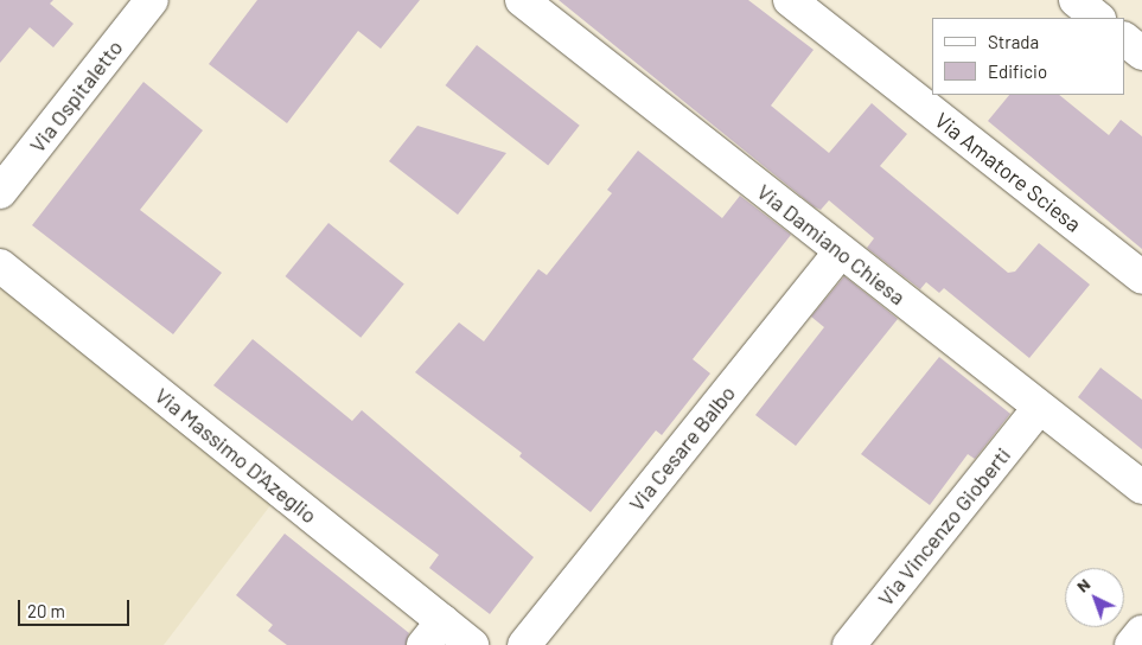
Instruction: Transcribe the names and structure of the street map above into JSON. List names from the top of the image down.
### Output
{
  "streets": {
    "street": [
      "Via Ospitaletto",
      "Via Amatore Sciesa",
      "Via Damiano Chiesa",
      "Via Cesare Balbo",
      "Via Massimo D'Azeglio",
      "Via Vincenzo Gioberti"
    ]
  },
  "crossings": [
    ["Via Damiano Chiesa", "Via Cesare Balbo"],
    ["Via Damiano Chiesa", "Via Vincenzo Gioberti"]
  ],
  "legend": ["Strada", "Edificio"],
  "scale_bar": "20 m",
  "north": "top left"
}
